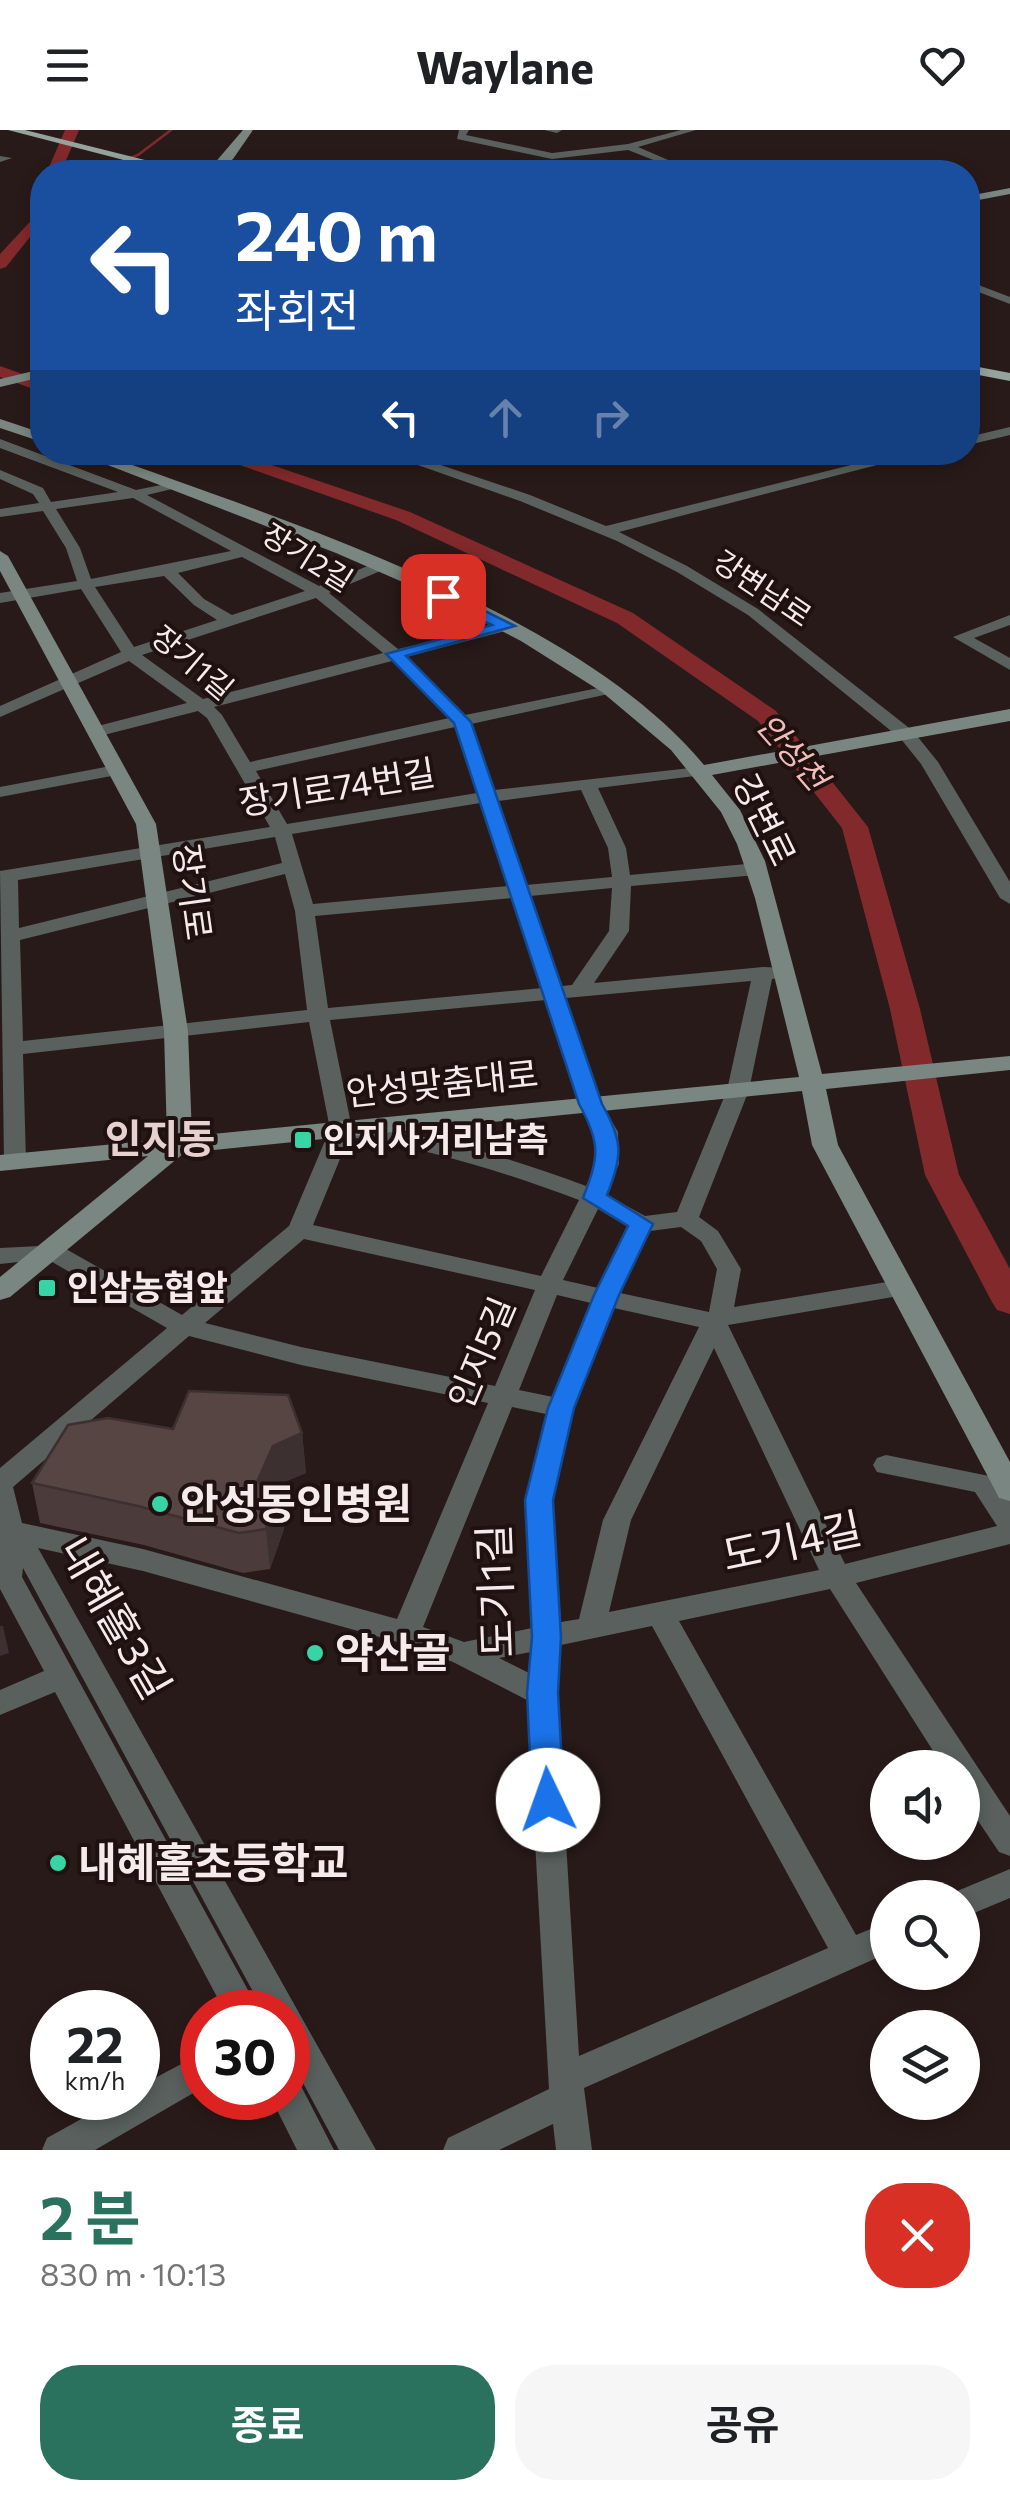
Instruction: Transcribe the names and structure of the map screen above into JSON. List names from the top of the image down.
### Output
{
  "streets": {
    "main road": ["강변로", "장기로", "안성맞춤대로"],
    "street": [
      "장기2길",
      "강변남로",
      "장기1길",
      "장기로74번길",
      "인지5길",
      "도기4길",
      "도기1길",
      "내혜홀3길"
    ]
  },
  "crossings": [
    ["장기2길", "장기로74번길"],
    ["장기2길", "안성맞춤대로"],
    ["장기2길", "인지5길"],
    ["장기1길", "장기로74번길"],
    ["장기1길", "안성맞춤대로"],
    ["장기로74번길", "강변로"],
    ["장기로74번길", "장기로"],
    ["강변로", "안성맞춤대로"],
    ["장기로", "안성맞춤대로"],
    ["안성맞춤대로", "인지5길"],
    ["도기4길", "도기1길"]
  ],
  "districts": ["인지동"],
  "water": ["안성천"],
  "places": {
    "transit": ["인지사거리남측", "인삼농협앞"],
    "other": ["안성동인병원", "약산골", "내혜홀초등학교"]
  },
  "page": {
    "header": "Waylane",
    "turn": ["240 m", "좌회전"],
    "speed": "22 km/h",
    "limit": "30",
    "heading": ["2 분", "830 m · 10:13"],
    "buttons": ["종료", "공유"]
  }
}
